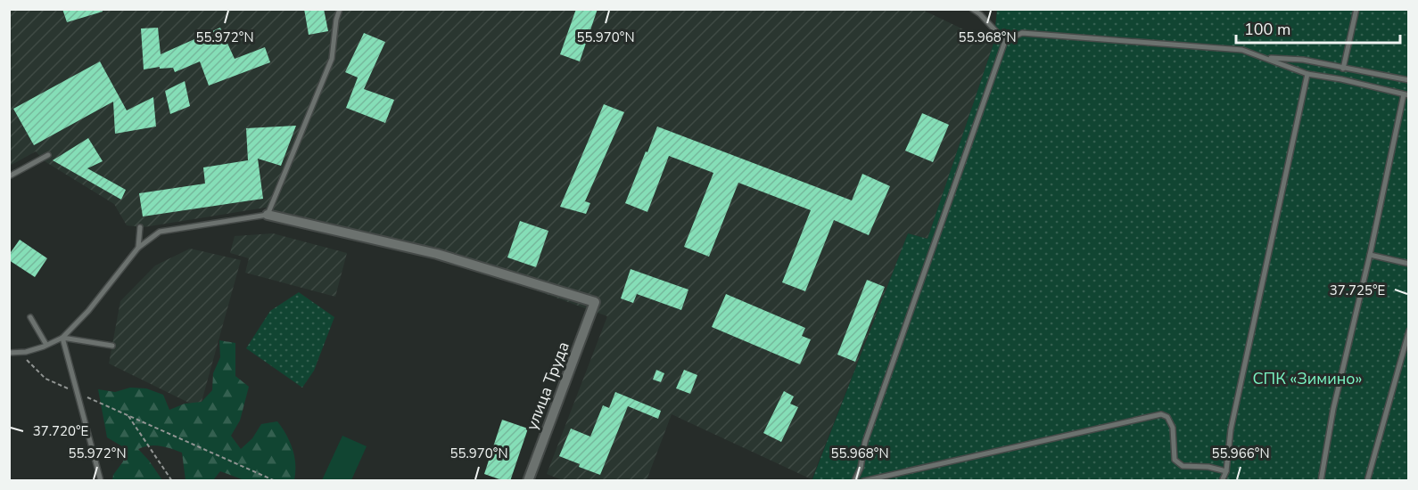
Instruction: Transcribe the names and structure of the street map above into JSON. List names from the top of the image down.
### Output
{
  "streets": {
    "street": ["улица Труда"]
  },
  "parks": ["СПК «Зимино»"],
  "scale_bar": "100 m",
  "coordinates": [
    "55.972°N",
    "55.970°N",
    "55.968°N",
    "37.725°E",
    "37.720°E",
    "55.966°N"
  ]
}
